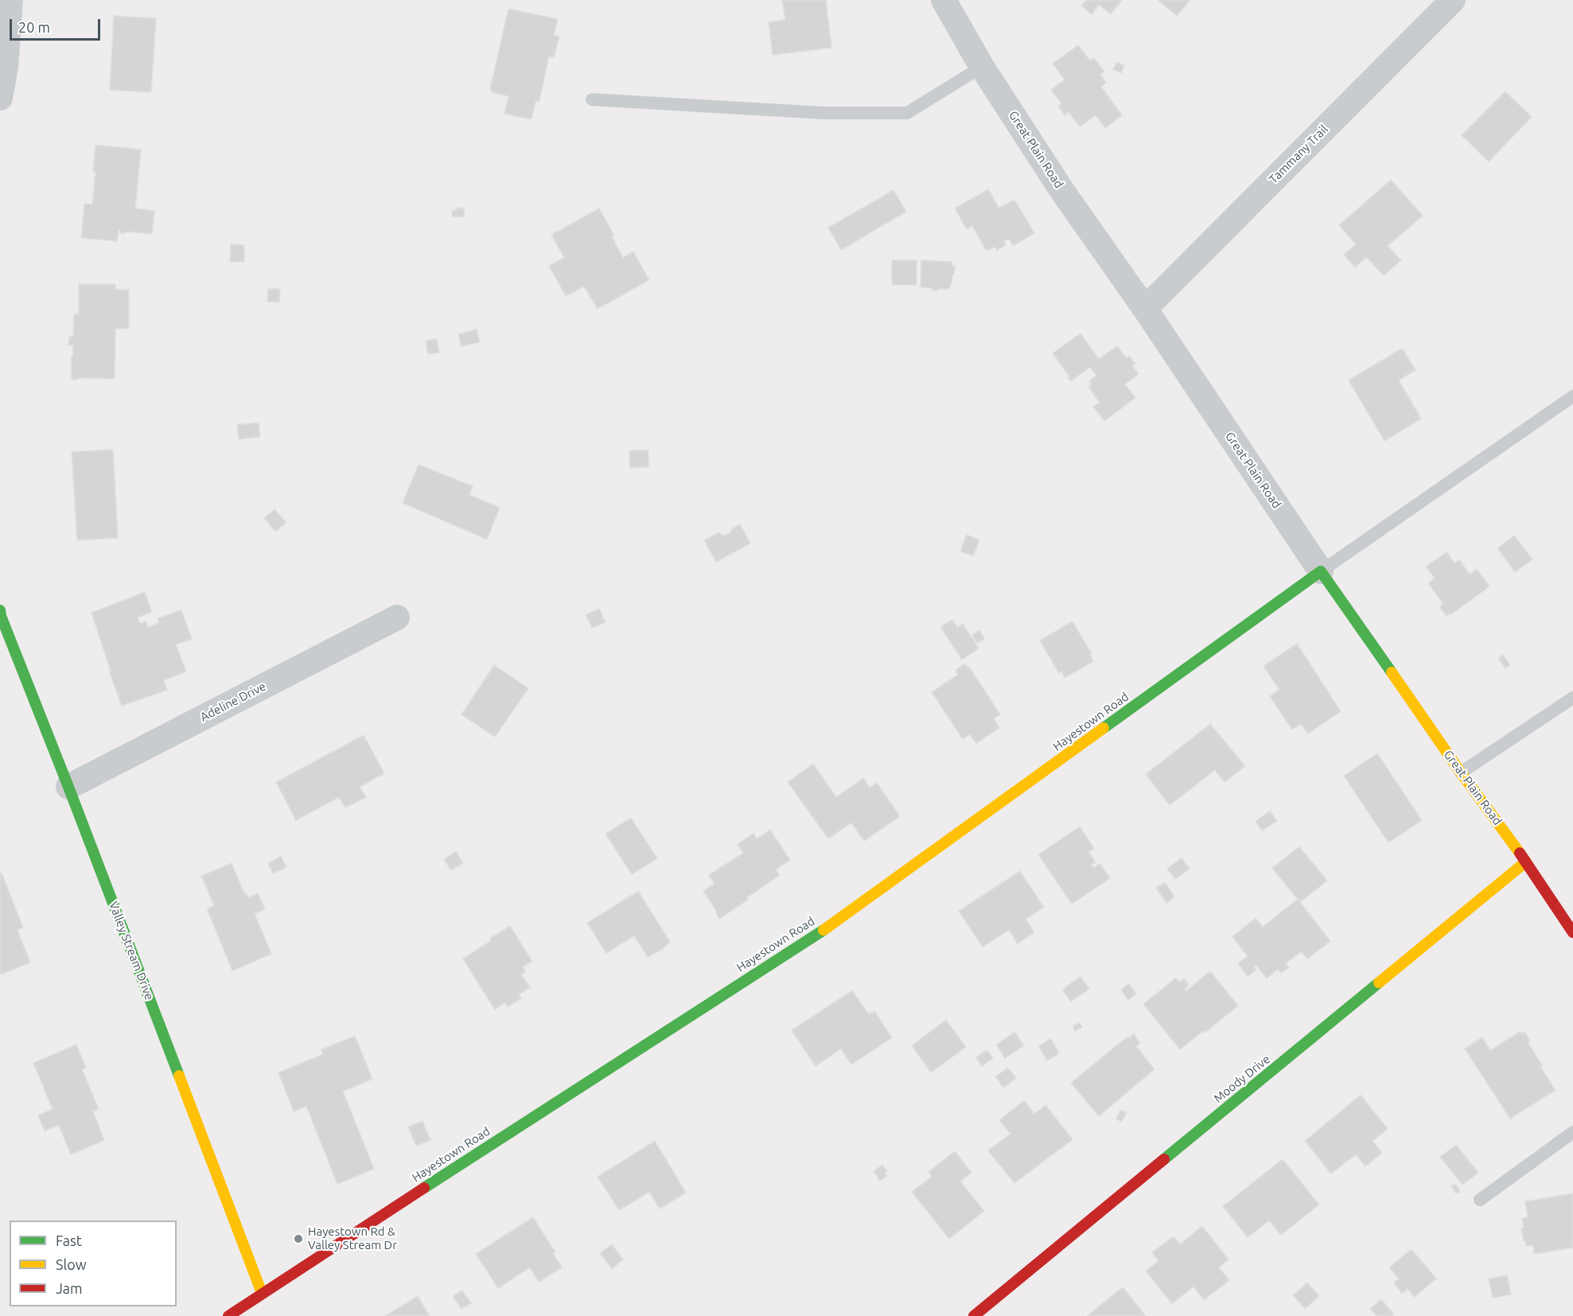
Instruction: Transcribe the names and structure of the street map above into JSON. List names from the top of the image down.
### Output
{
  "streets": {
    "street": [
      "Great Plain Road",
      "Tammany Trail",
      "Adeline Drive",
      "Hayestown Road",
      "Valley Stream Drive",
      "Moody Drive"
    ]
  },
  "crossings": [
    ["Great Plain Road", "Tammany Trail"],
    ["Great Plain Road", "Hayestown Road"],
    ["Great Plain Road", "Moody Drive"],
    ["Adeline Drive", "Valley Stream Drive"],
    ["Hayestown Road", "Valley Stream Drive"]
  ],
  "places": ["Hayestown Rd & Valley Stream Dr"],
  "legend": ["Fast", "Slow", "Jam"],
  "scale_bar": "20 m"
}
